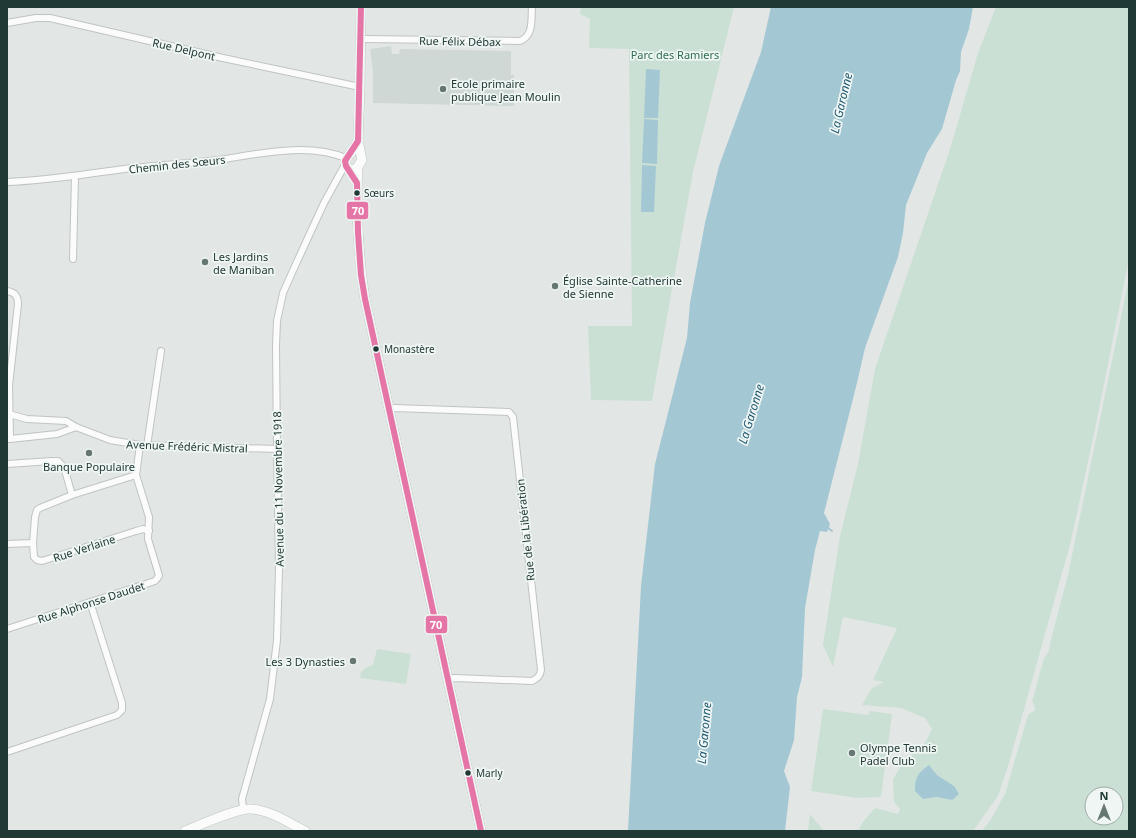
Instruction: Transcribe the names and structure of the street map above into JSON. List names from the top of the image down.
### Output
{
  "streets": {
    "street": [
      "Rue Félix Débax",
      "Rue Delpont",
      "Chemin des Sœurs",
      "Avenue Frédéric Mistral",
      "Avenue du 11 Novembre 1918",
      "Rue de la Libération",
      "Rue Verlaine",
      "Rue Alphonse Daudet"
    ]
  },
  "crossings": [
    ["Chemin des Sœurs", "Avenue du 11 Novembre 1918"],
    ["Avenue Frédéric Mistral", "Avenue du 11 Novembre 1918"],
    ["Avenue Frédéric Mistral", "Rue Alphonse Daudet"],
    ["Rue Verlaine", "Rue Alphonse Daudet"]
  ],
  "water": ["La Garonne"],
  "parks": ["Parc des Ramiers"],
  "places": [
    "Ecole primaire publique Jean Moulin",
    "Sœurs",
    "Les Jardins de Maniban",
    "Église Sainte-Catherine de Sienne",
    "Monastère",
    "Banque Populaire",
    "Les 3 Dynasties",
    "Olympe Tennis Padel Club",
    "Marly"
  ],
  "lines": ["transit line 70"],
  "north": "top"
}
